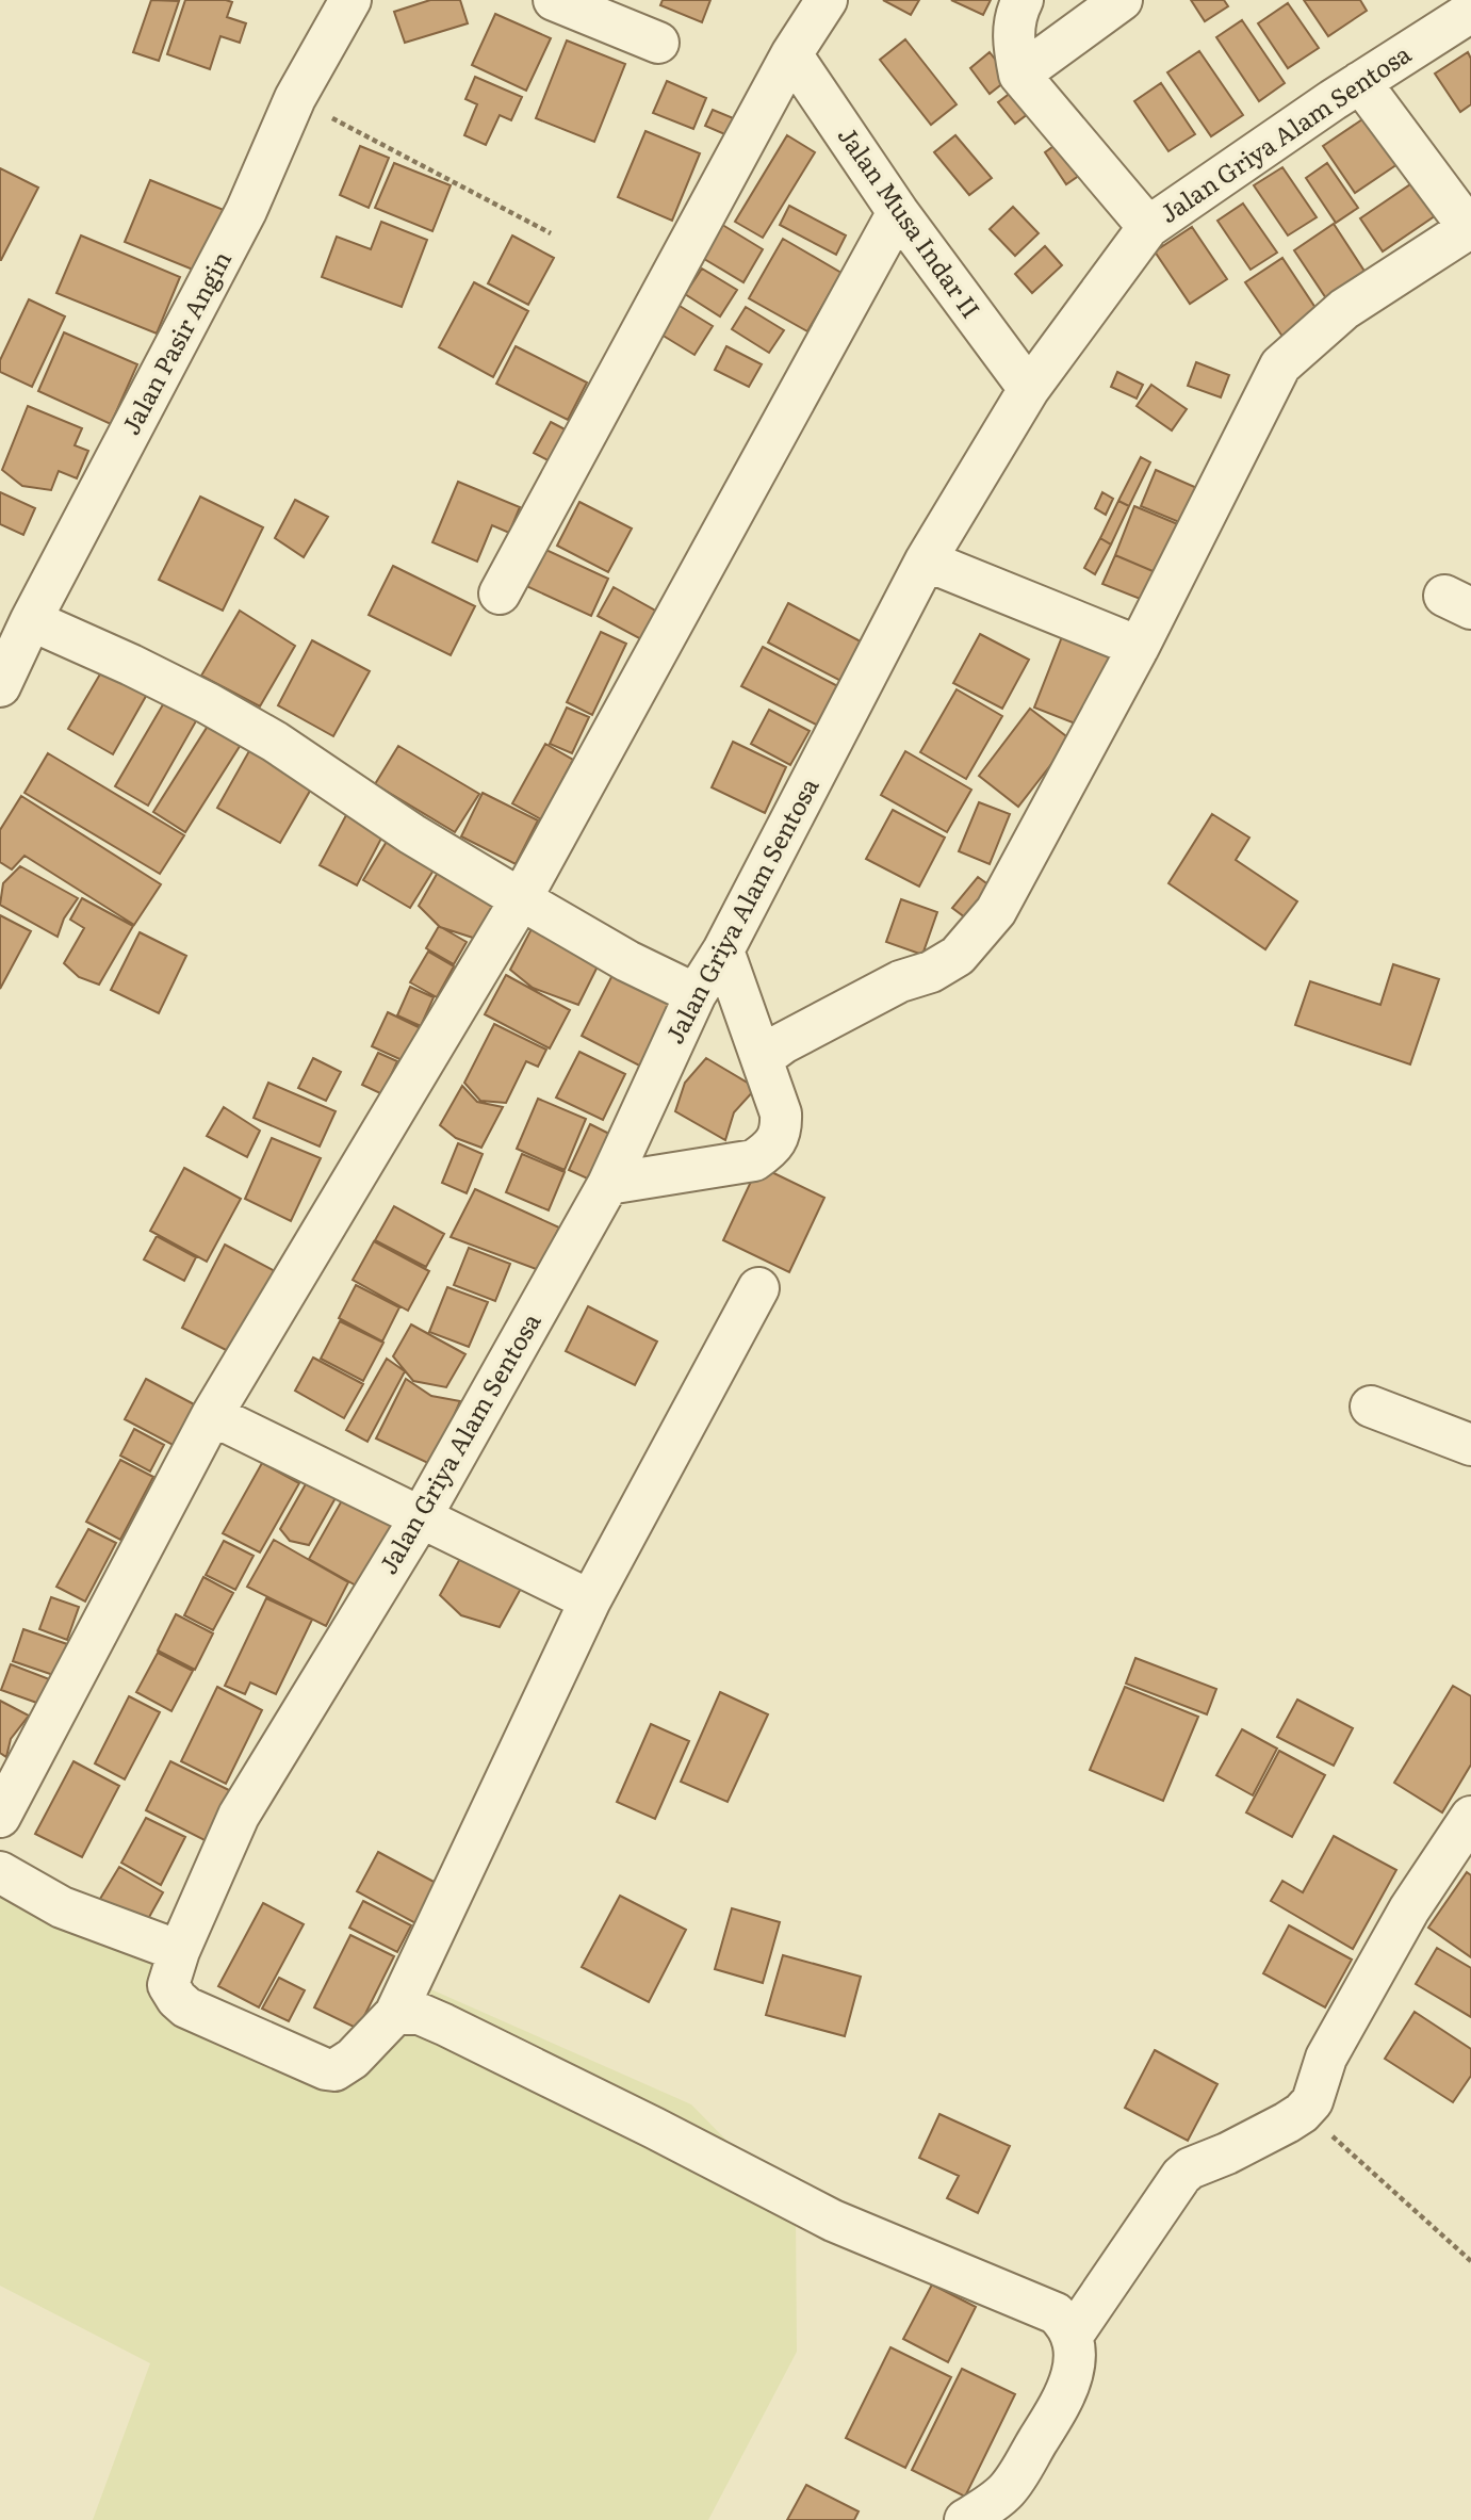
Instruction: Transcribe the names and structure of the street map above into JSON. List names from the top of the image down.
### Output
{
  "streets": {
    "street": ["Jalan Griya Alam Sentosa", "Jalan Musa Indar II", "Jalan Pasir Angin"]
  },
  "crossings": [
    ["Jalan Griya Alam Sentosa", "Jalan Musa Indar II"]
  ]
}
